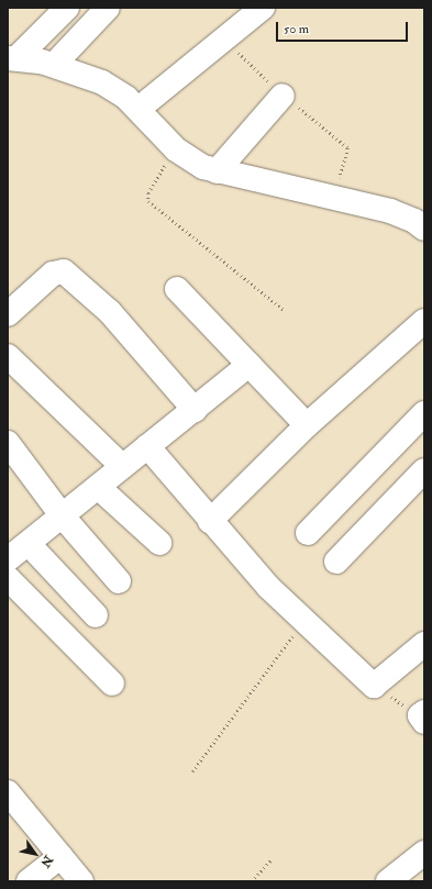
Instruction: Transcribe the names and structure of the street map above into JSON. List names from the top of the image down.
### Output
{
  "scale_bar": "50 m",
  "north": "bottom right"
}
